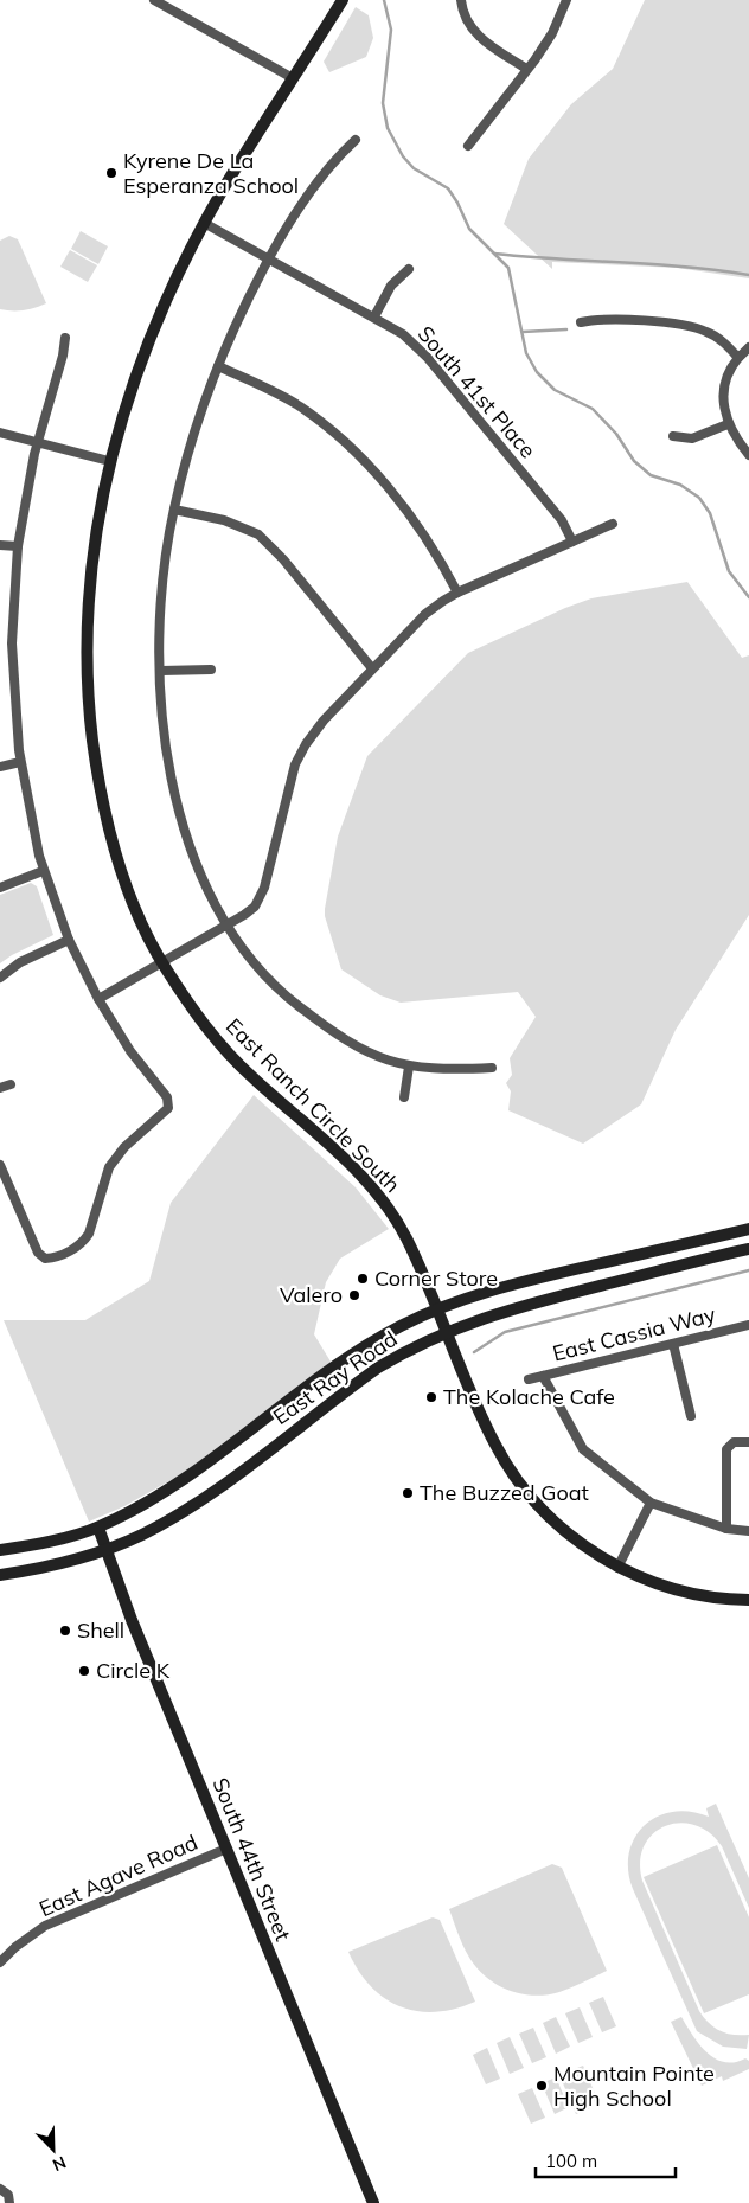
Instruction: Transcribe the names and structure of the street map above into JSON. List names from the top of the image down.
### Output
{
  "streets": {
    "street": [
      "South 41st Place",
      "East Ranch Circle South",
      "East Cassia Way",
      "East Ray Road",
      "South 44th Street",
      "East Agave Road"
    ]
  },
  "crossings": [
    ["South 41st Place", "East Ranch Circle South"],
    ["East Ranch Circle South", "East Ray Road"],
    ["East Ray Road", "South 44th Street"],
    ["South 44th Street", "East Agave Road"]
  ],
  "places": [
    "Kyrene De La Esperanza School",
    "Corner Store",
    "Valero",
    "The Kolache Cafe",
    "The Buzzed Goat",
    "Shell",
    "Circle K",
    "Mountain Pointe High School"
  ],
  "scale_bar": "100 m",
  "north": "bottom right"
}
